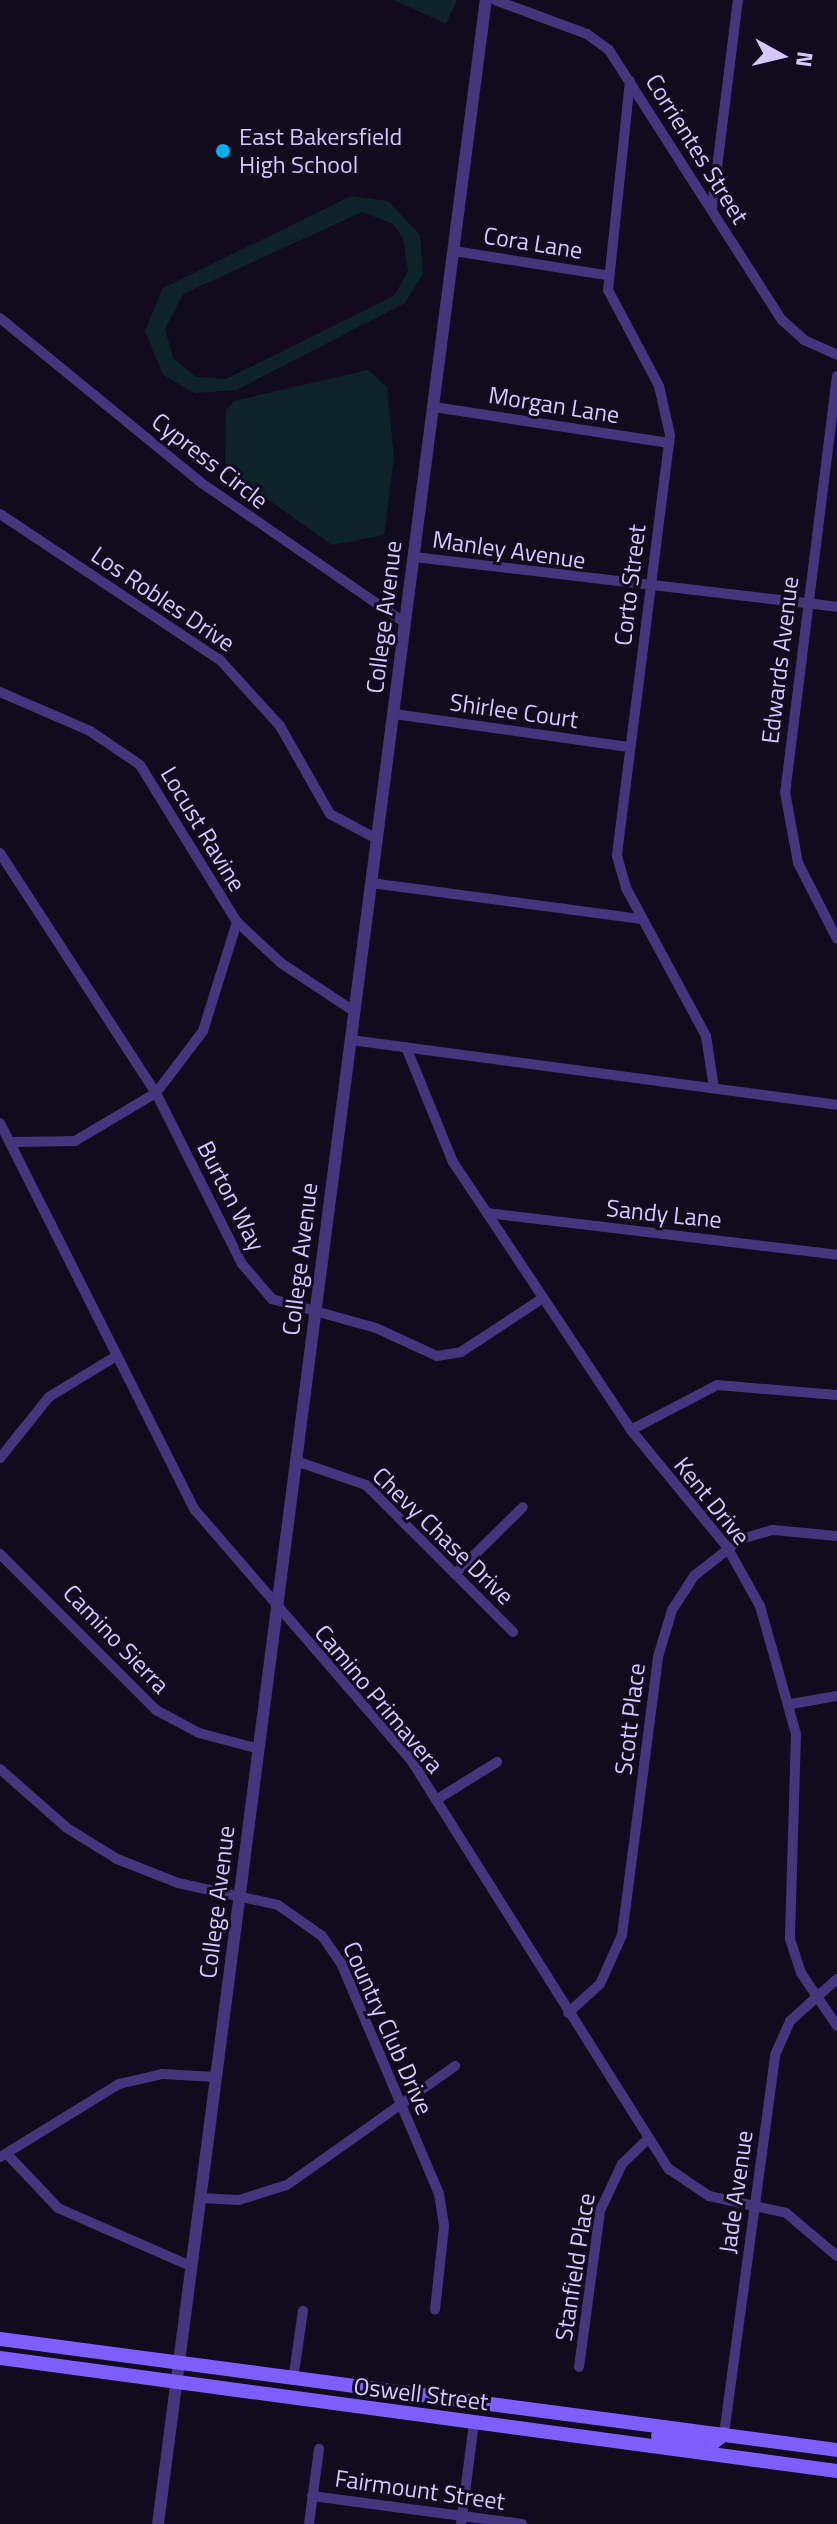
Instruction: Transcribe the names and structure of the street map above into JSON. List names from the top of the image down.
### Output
{
  "streets": {
    "main road": ["Oswell Street"],
    "street": [
      "Corrientes Street",
      "Cora Lane",
      "Morgan Lane",
      "Cypress Circle",
      "Manley Avenue",
      "Corto Street",
      "Los Robles Drive",
      "College Avenue",
      "Edwards Avenue",
      "Shirlee Court",
      "Locust Ravine",
      "Burton Way",
      "Sandy Lane",
      "Kent Drive",
      "Chevy Chase Drive",
      "Camino Sierra",
      "Camino Primavera",
      "Scott Place",
      "Country Club Drive",
      "Jade Avenue",
      "Stanfield Place",
      "Fairmount Street"
    ]
  },
  "crossings": [
    ["Corrientes Street", "Corto Street"],
    ["Cora Lane", "Corto Street"],
    ["Cora Lane", "College Avenue"],
    ["Morgan Lane", "Corto Street"],
    ["Morgan Lane", "College Avenue"],
    ["Cypress Circle", "College Avenue"],
    ["Manley Avenue", "Corto Street"],
    ["Manley Avenue", "College Avenue"],
    ["Manley Avenue", "Edwards Avenue"],
    ["Corto Street", "Shirlee Court"],
    ["Los Robles Drive", "College Avenue"],
    ["College Avenue", "Shirlee Court"],
    ["College Avenue", "Locust Ravine"],
    ["College Avenue", "Burton Way"],
    ["College Avenue", "Chevy Chase Drive"],
    ["College Avenue", "Camino Sierra"],
    ["College Avenue", "Camino Primavera"],
    ["College Avenue", "Country Club Drive"],
    ["College Avenue", "Oswell Street"],
    ["Burton Way", "Kent Drive"],
    ["Sandy Lane", "Kent Drive"],
    ["Kent Drive", "Scott Place"],
    ["Kent Drive", "Jade Avenue"],
    ["Camino Primavera", "Scott Place"],
    ["Camino Primavera", "Jade Avenue"],
    ["Camino Primavera", "Stanfield Place"],
    ["Jade Avenue", "Oswell Street"]
  ],
  "places": ["East Bakersfield High School"],
  "north": "right"
}
